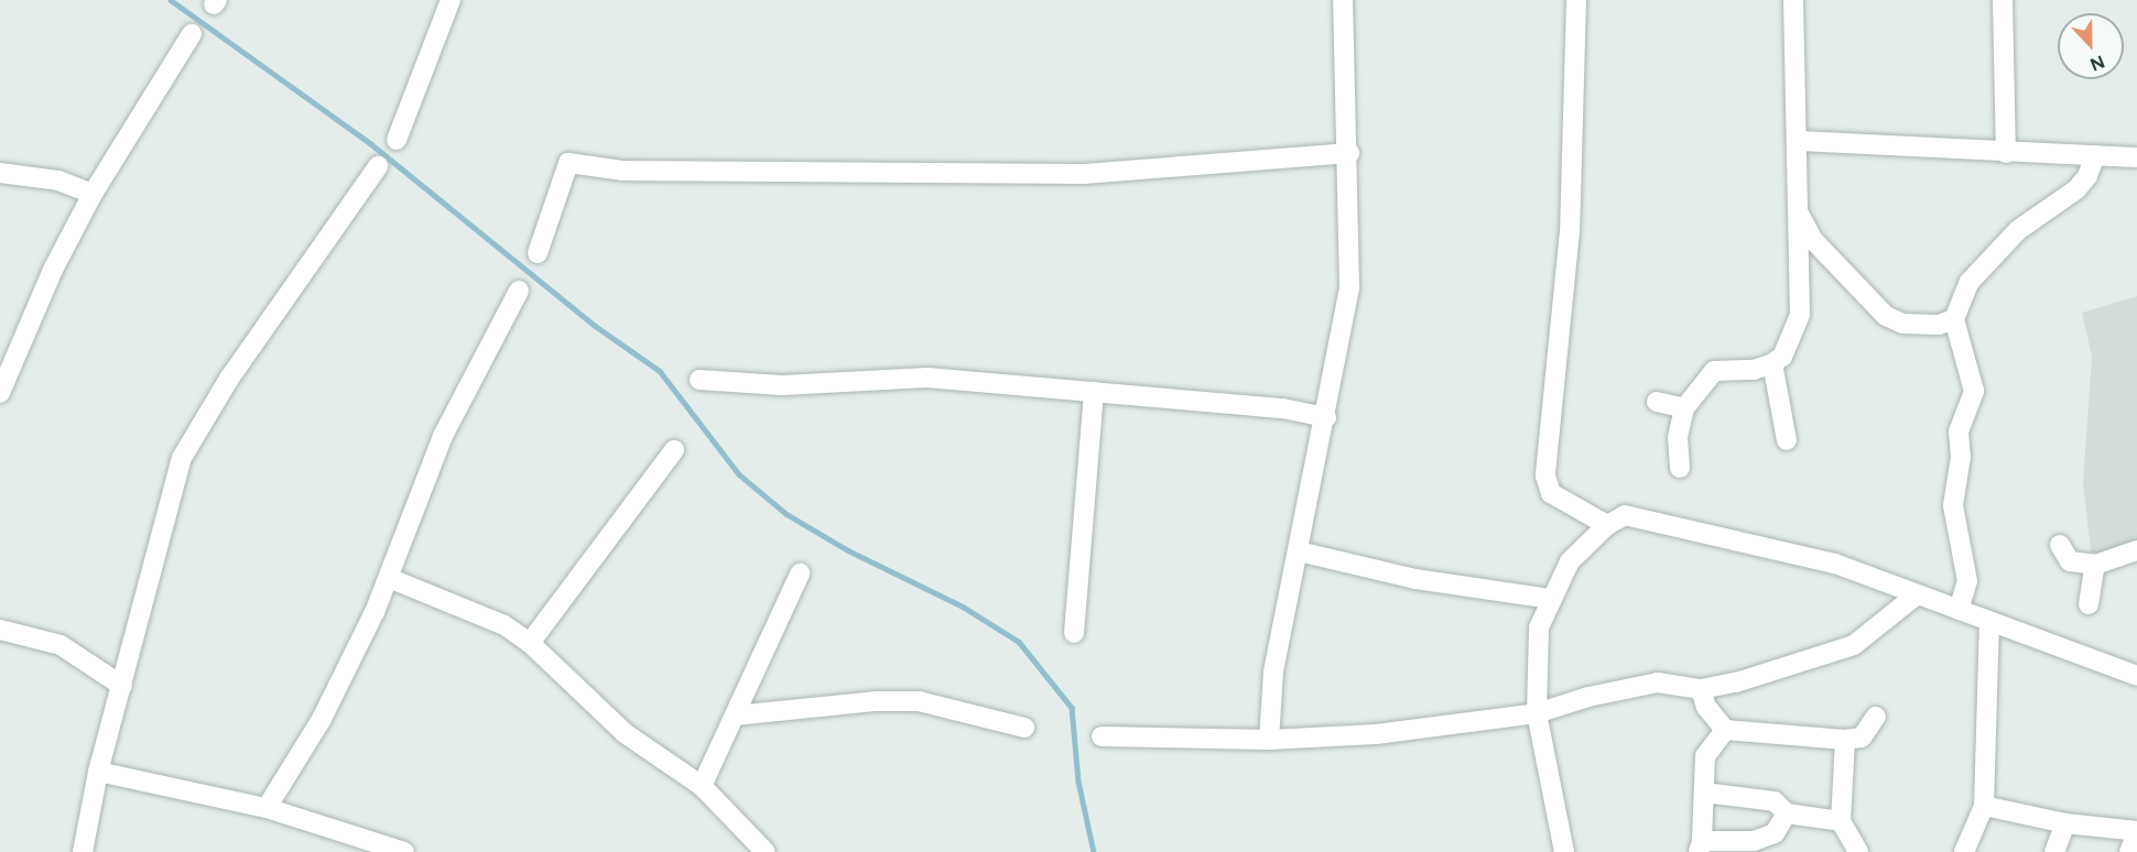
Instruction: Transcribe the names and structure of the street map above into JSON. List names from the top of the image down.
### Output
{
  "north": "bottom"
}
